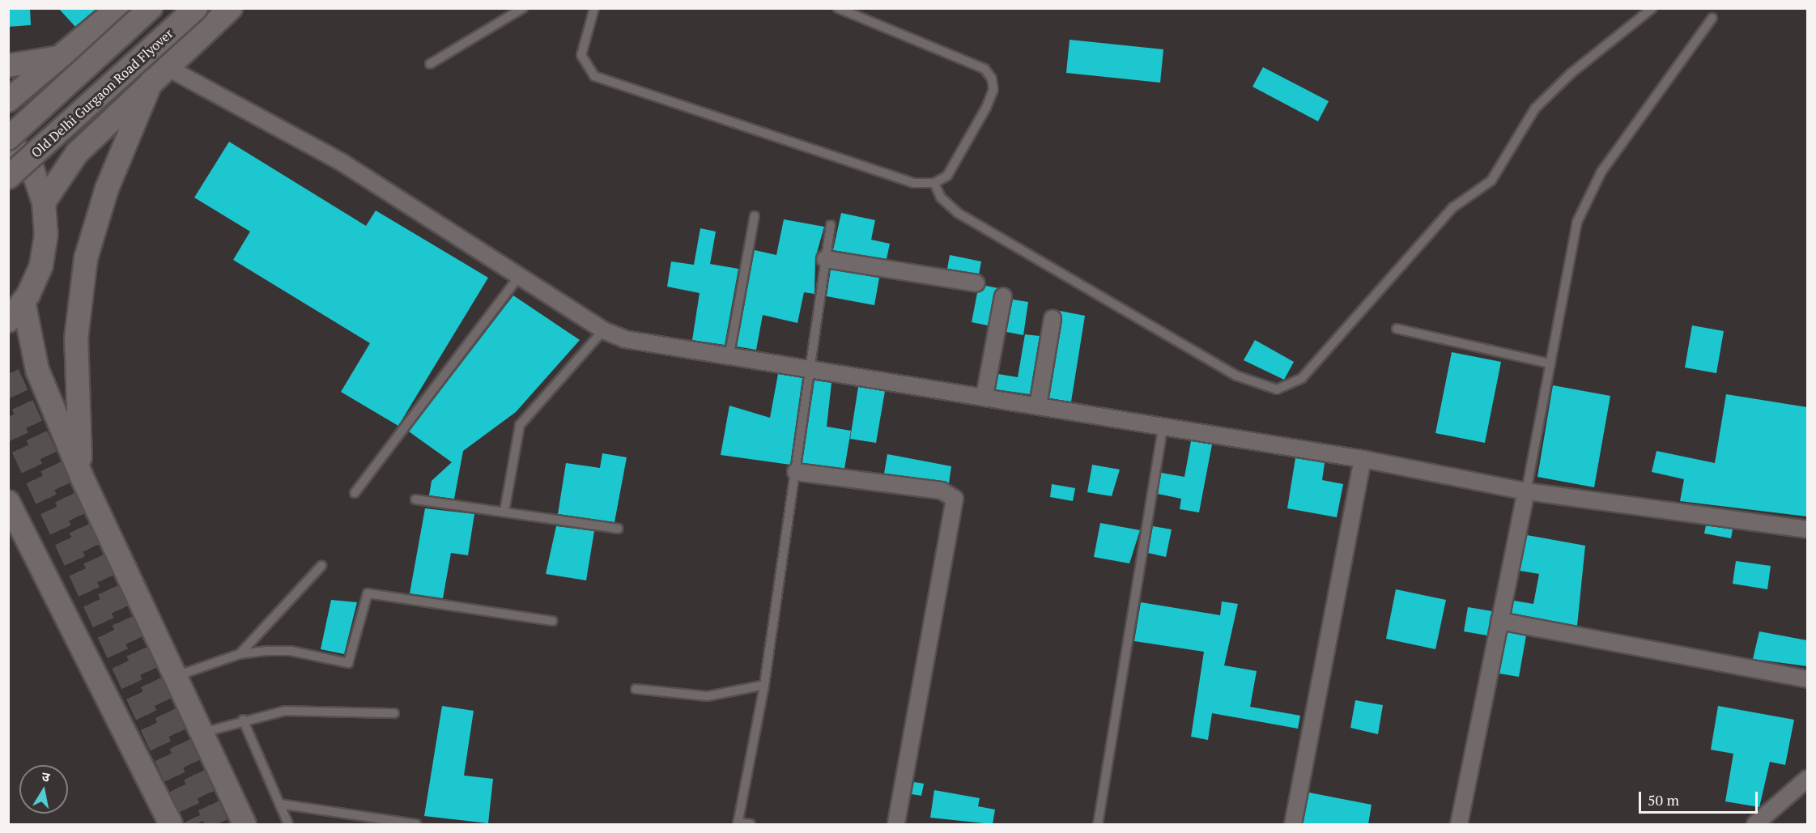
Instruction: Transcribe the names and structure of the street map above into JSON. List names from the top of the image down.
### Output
{
  "streets": {
    "main road": ["Old Delhi Gurgaon Road Flyover"]
  },
  "scale_bar": "50 m",
  "north": "top"
}
